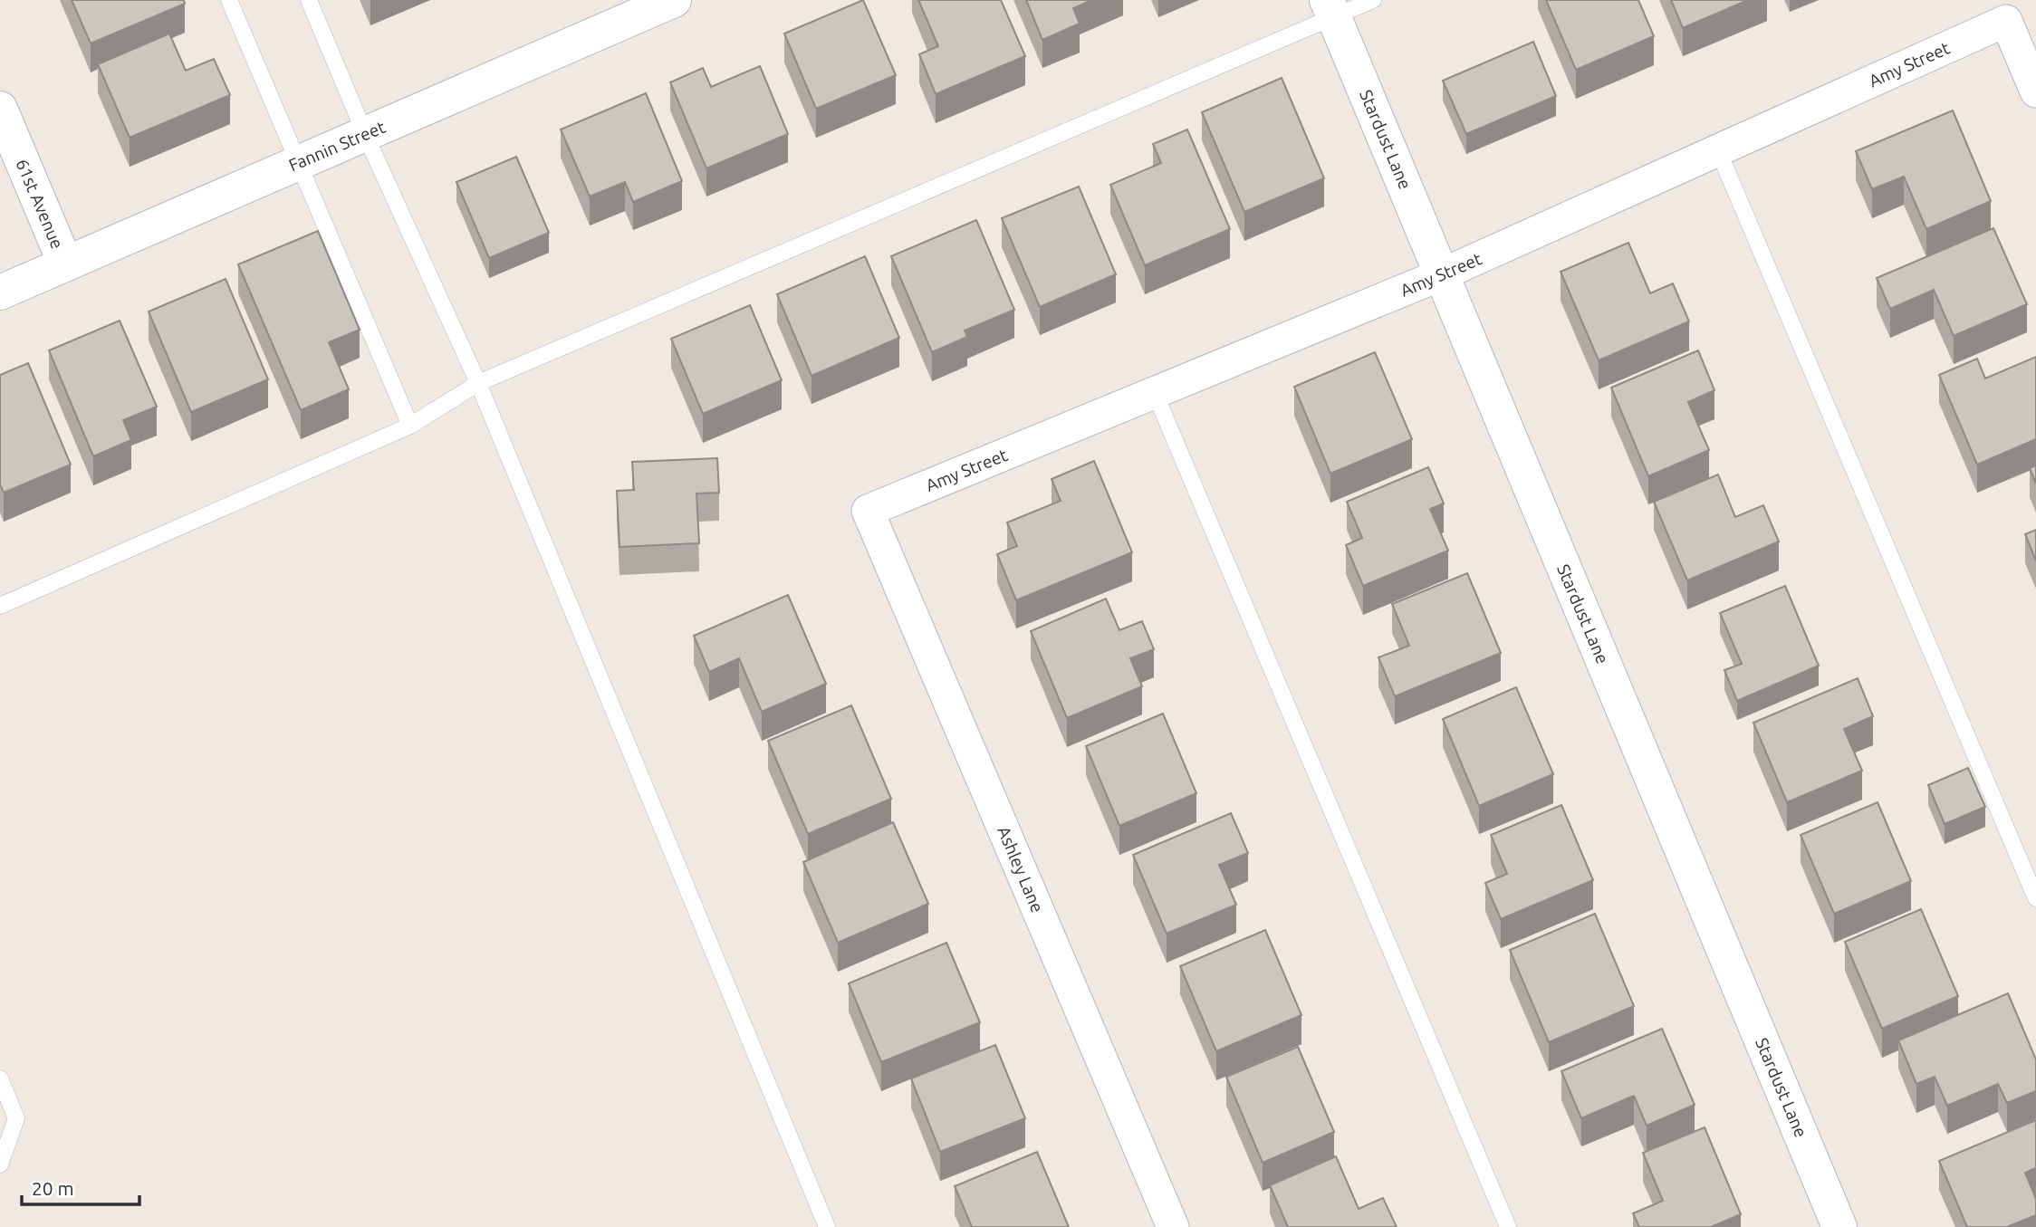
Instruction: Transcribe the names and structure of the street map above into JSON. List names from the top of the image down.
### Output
{
  "streets": {
    "street": [
      "Amy Street",
      "Stardust Lane",
      "Fannin Street",
      "61st Avenue",
      "Ashley Lane"
    ]
  },
  "crossings": [
    ["Amy Street", "Stardust Lane"],
    ["Amy Street", "Ashley Lane"],
    ["Fannin Street", "61st Avenue"]
  ],
  "scale_bar": "20 m"
}
